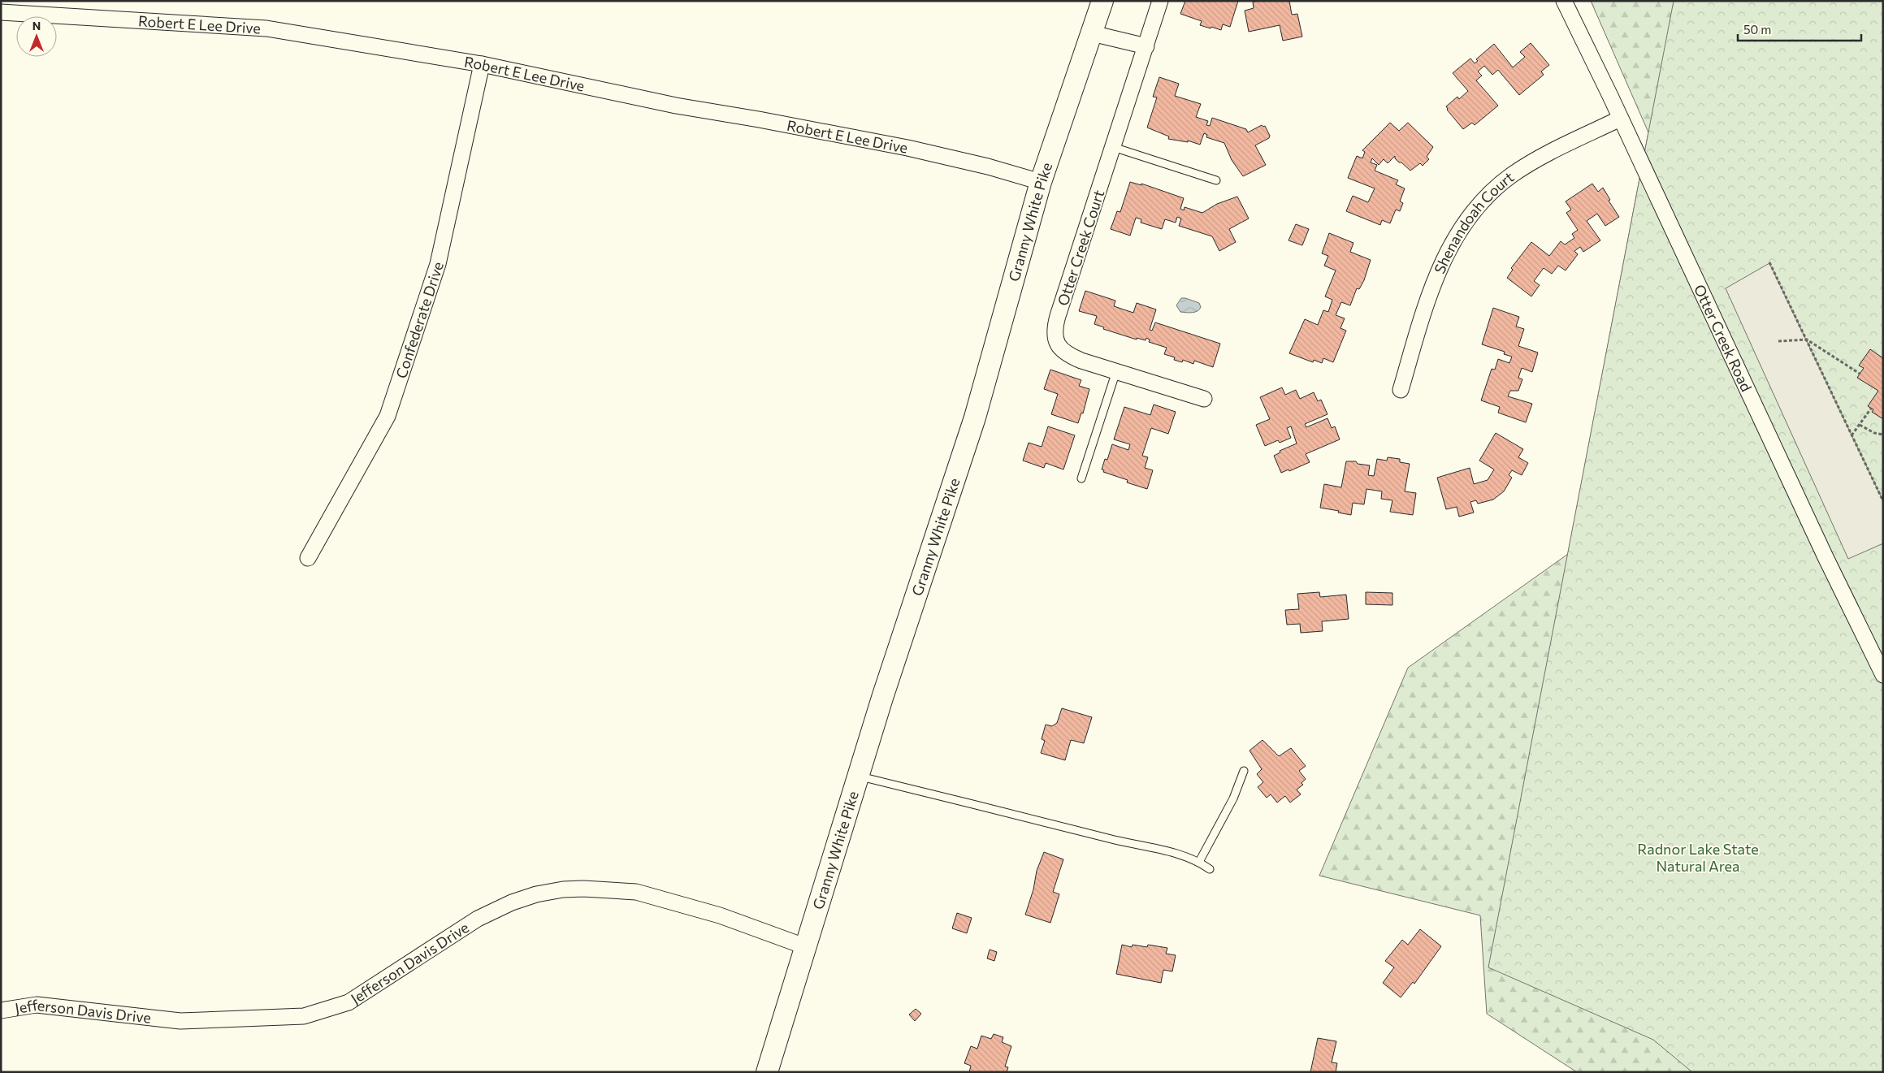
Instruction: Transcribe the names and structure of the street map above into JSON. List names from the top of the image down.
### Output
{
  "streets": {
    "main road": ["Granny White Pike"],
    "street": [
      "Robert E Lee Drive",
      "Shenandoah Court",
      "Otter Creek Court",
      "Confederate Drive",
      "Otter Creek Road",
      "Jefferson Davis Drive"
    ]
  },
  "crossings": [
    ["Robert E Lee Drive", "Granny White Pike"],
    ["Robert E Lee Drive", "Confederate Drive"],
    ["Granny White Pike", "Jefferson Davis Drive"],
    ["Shenandoah Court", "Otter Creek Road"]
  ],
  "parks": ["Radnor Lake State Natural Area"],
  "scale_bar": "50 m",
  "north": "top"
}
